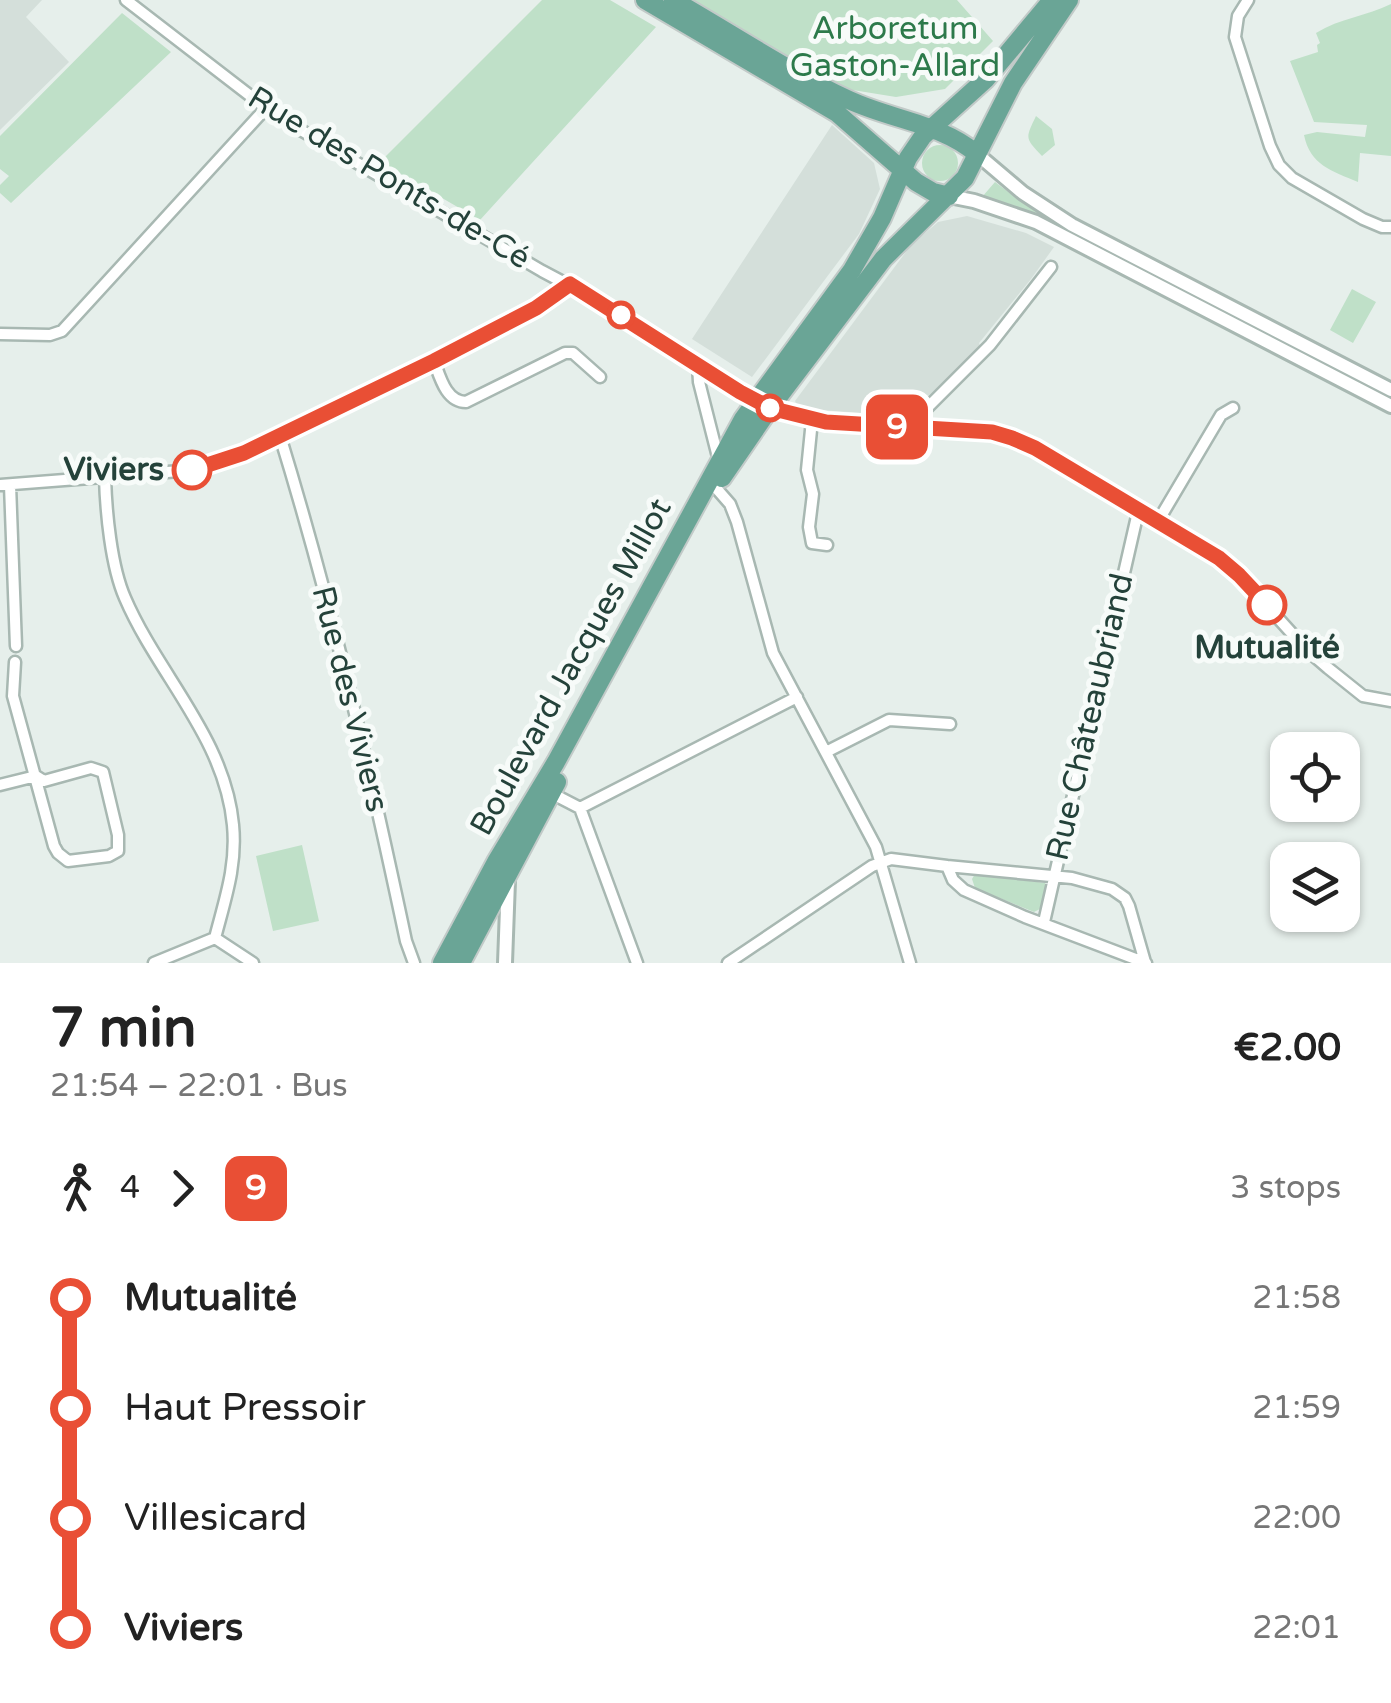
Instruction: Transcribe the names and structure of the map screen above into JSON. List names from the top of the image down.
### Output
{
  "streets": {
    "main road": ["Boulevard Jacques Millot"],
    "street": ["Rue des Ponts-de-Cé", "Rue des Viviers", "Rue Châteaubriand"]
  },
  "crossings": [
    ["Rue des Ponts-de-Cé", "Boulevard Jacques Millot"],
    ["Rue des Ponts-de-Cé", "Rue Châteaubriand"]
  ],
  "parks": ["Arboretum Gaston-Allard"],
  "places": ["Viviers", "Mutualité"],
  "lines": ["bus line 9"],
  "page": {
    "on_map": "9",
    "heading": ["7 min", "21:54 – 22:01 · Bus", "€2.00"],
    "legs": ["4", "9", "3 stops"],
    "list": [
      {
        "name": "Mutualité",
        "value": "21:58"
      },
      {
        "name": "Haut Pressoir",
        "value": "21:59"
      },
      {
        "name": "Villesicard",
        "value": "22:00"
      },
      {
        "name": "Viviers",
        "value": "22:01"
      }
    ]
  }
}
